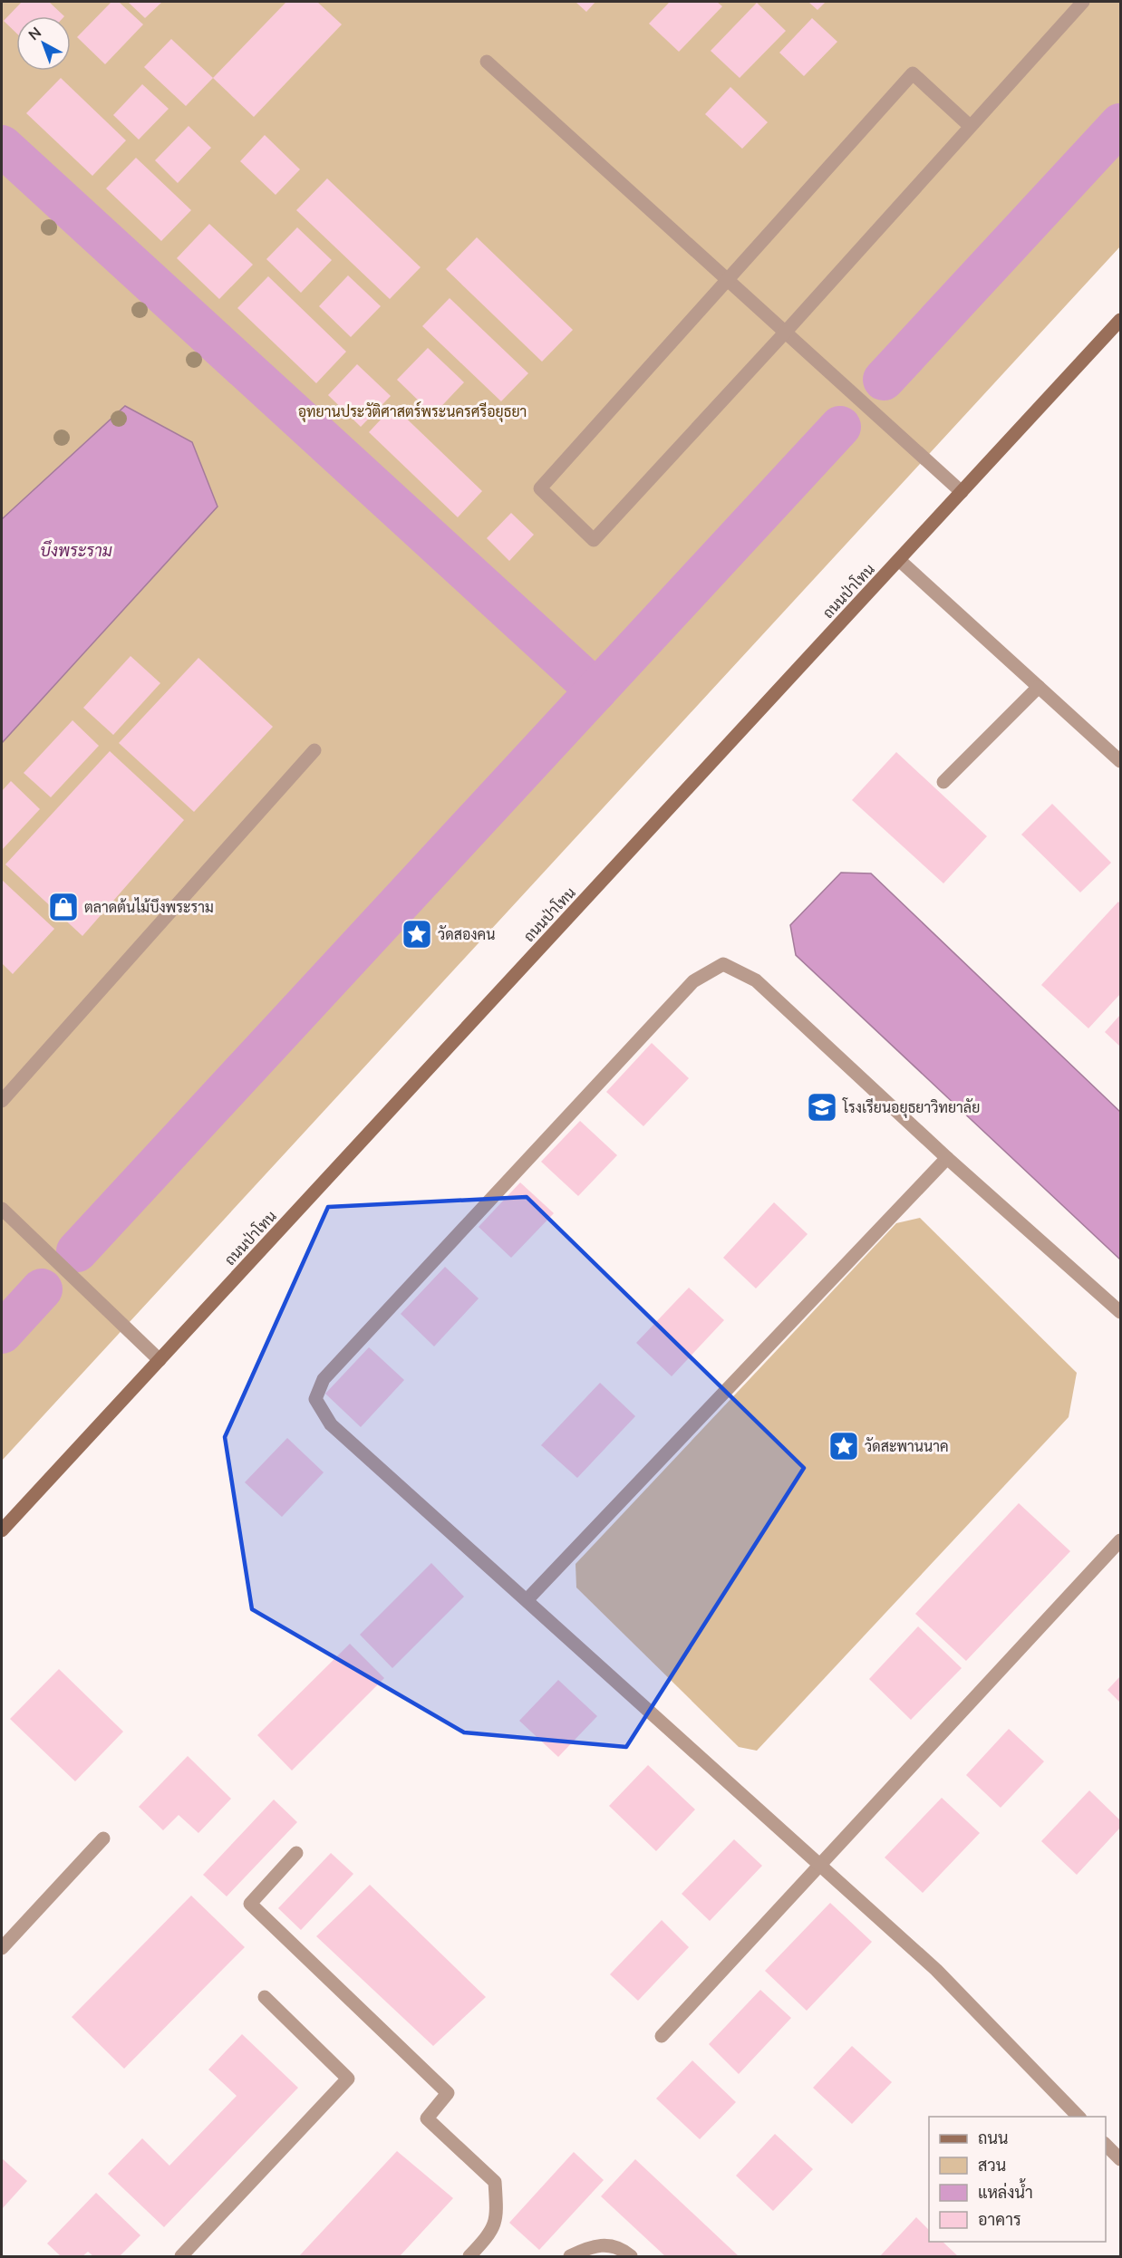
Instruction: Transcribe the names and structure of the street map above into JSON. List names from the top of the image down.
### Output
{
  "streets": {
    "street": ["ถนนป่าโทน"]
  },
  "water": ["บึงพระราม"],
  "parks": ["อุทยานประวัติศาสตร์พระนครศรีอยุธยา"],
  "places": {
    "shop": ["ตลาดต้นไม้บึงพระราม"],
    "place": ["วัดสองคน", "วัดสะพานนาค"],
    "school or university": ["โรงเรียนอยุธยาวิทยาลัย"]
  },
  "legend": [
    "ถนน",
    "สวน",
    "แหล่งน้ำ",
    "อาคาร"
  ],
  "north": "top left"
}
